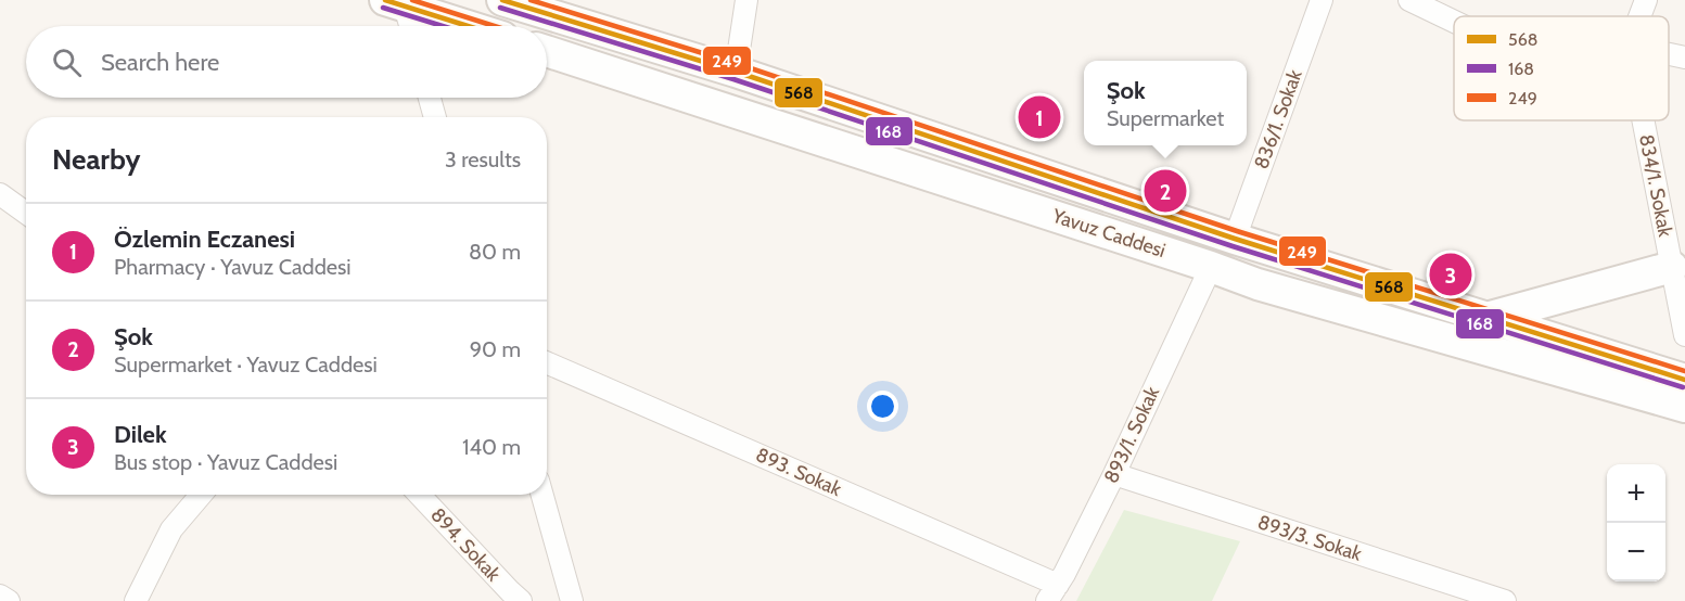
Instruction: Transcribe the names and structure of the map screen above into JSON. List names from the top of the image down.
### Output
{
  "streets": {
    "main road": ["Yavuz Caddesi"],
    "street": [
      "836/1. Sokak",
      "834/1. Sokak",
      "893/1. Sokak",
      "893. Sokak",
      "893/3. Sokak",
      "894. Sokak"
    ]
  },
  "crossings": [
    ["836/1. Sokak", "Yavuz Caddesi"],
    ["Yavuz Caddesi", "893/1. Sokak"],
    ["893/1. Sokak", "893. Sokak"],
    ["893/1. Sokak", "893/3. Sokak"]
  ],
  "lines": ["transit line 568", "transit line 249", "transit line 168"],
  "legend": ["568", "168", "249"],
  "page": {
    "search": "Search here",
    "popup": ["Şok", "Supermarket"],
    "pins": ["1", "2", "3"],
    "heading": ["Nearby", "3 results"],
    "list": [
      {
        "mark": "1",
        "name": "Özlemin Eczanesi",
        "note": "Pharmacy · Yavuz Caddesi",
        "value": "80 m"
      },
      {
        "mark": "2",
        "name": "Şok",
        "note": "Supermarket · Yavuz Caddesi",
        "value": "90 m"
      },
      {
        "mark": "3",
        "name": "Dilek",
        "note": "Bus stop · Yavuz Caddesi",
        "value": "140 m"
      }
    ],
    "map_buttons": ["+", "−"]
  }
}
